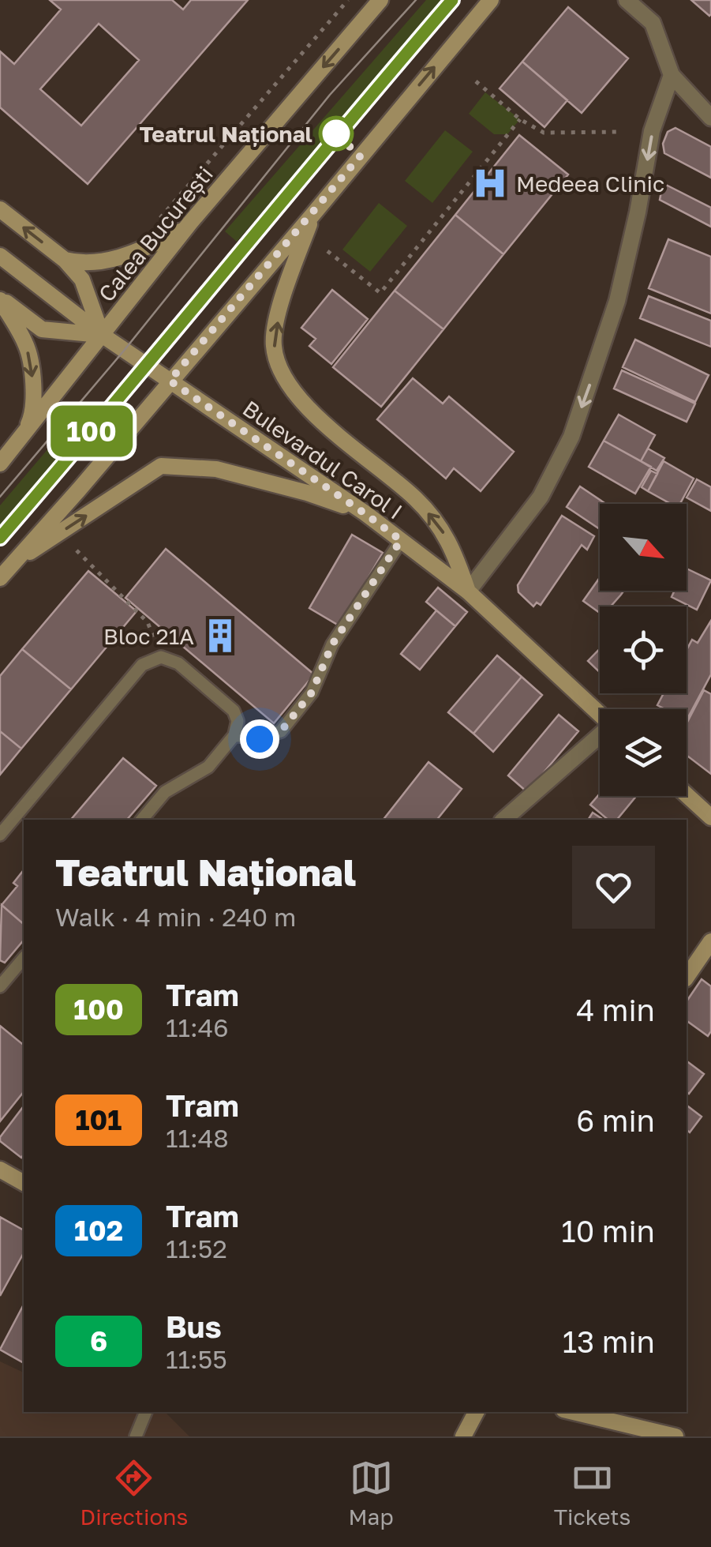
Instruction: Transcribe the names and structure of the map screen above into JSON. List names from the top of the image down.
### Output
{
  "streets": {
    "main road": ["Calea București", "Bulevardul Carol I"]
  },
  "crossings": [
    ["Calea București", "Bulevardul Carol I"]
  ],
  "places": {
    "other": ["Teatrul Național"],
    "hospital": ["Medeea Clinic"],
    "building": ["Bloc 21A"]
  },
  "lines": ["tram line 100"],
  "north": "bottom right",
  "page": {
    "on_map": "100",
    "heading": ["Teatrul Național", "Walk · 4 min · 240 m"],
    "list": [
      {
        "mark": "100",
        "name": "Tram",
        "note": "11:46",
        "value": "4 min"
      },
      {
        "mark": "101",
        "name": "Tram",
        "note": "11:48",
        "value": "6 min"
      },
      {
        "mark": "102",
        "name": "Tram",
        "note": "11:52",
        "value": "10 min"
      },
      {
        "mark": "6",
        "name": "Bus",
        "note": "11:55",
        "value": "13 min"
      }
    ],
    "tabs": ["Directions", "Map", "Tickets"]
  }
}
